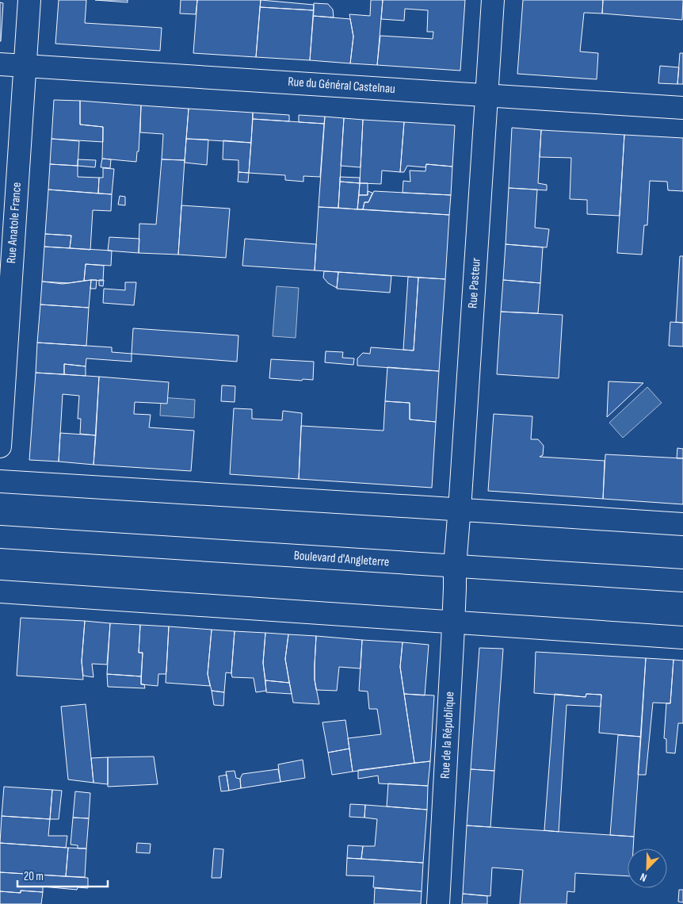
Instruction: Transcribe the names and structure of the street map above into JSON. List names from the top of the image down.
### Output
{
  "streets": {
    "street": [
      "Rue du Général Castelnau",
      "Rue Anatole France",
      "Rue Pasteur",
      "Boulevard d'Angleterre",
      "Rue de la République"
    ]
  },
  "crossings": [
    ["Rue du Général Castelnau", "Rue Anatole France"],
    ["Rue du Général Castelnau", "Rue Pasteur"],
    ["Rue Pasteur", "Boulevard d'Angleterre"],
    ["Rue Pasteur", "Rue de la République"],
    ["Boulevard d'Angleterre", "Rue de la République"]
  ],
  "scale_bar": "20 m",
  "north": "bottom left"
}
